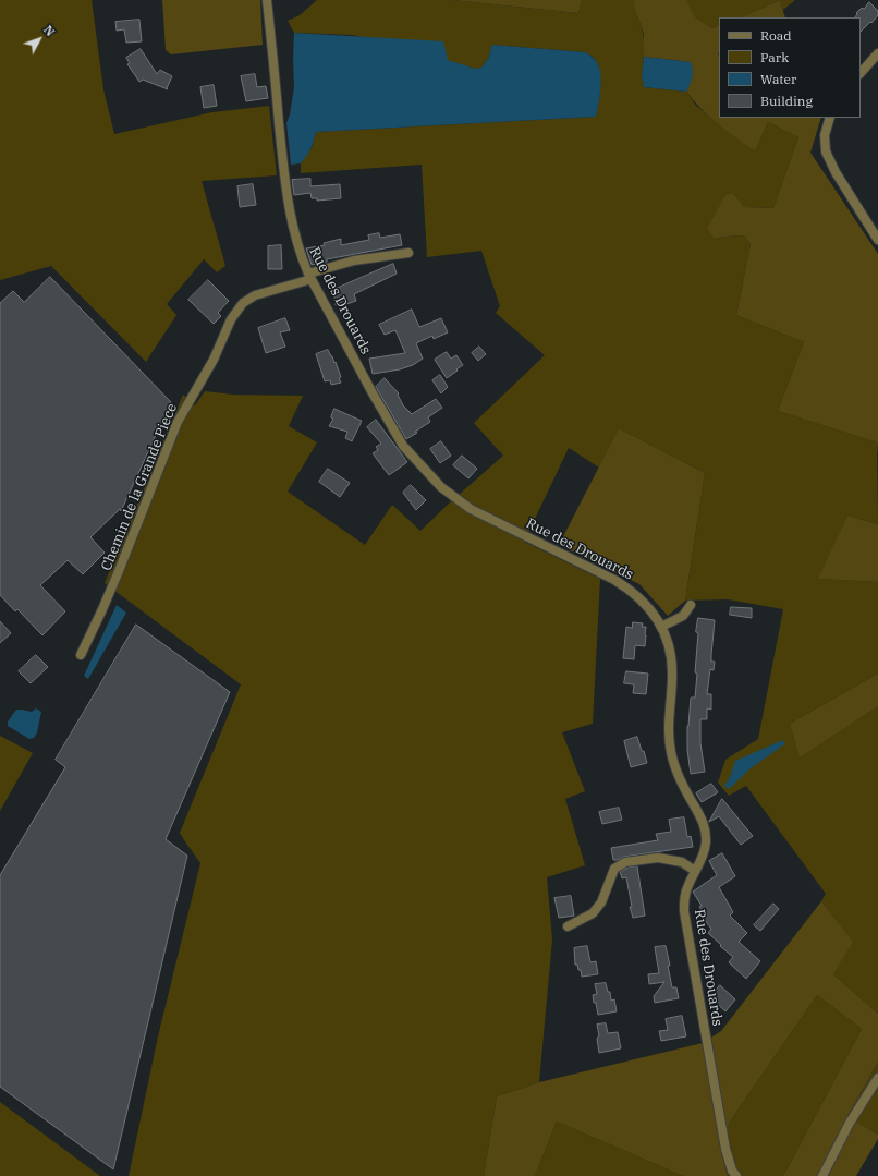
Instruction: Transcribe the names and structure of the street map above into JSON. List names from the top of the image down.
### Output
{
  "streets": {
    "street": ["Rue des Drouards", "Chemin de la Grande Piece"]
  },
  "crossings": [
    ["Rue des Drouards", "Chemin de la Grande Piece"]
  ],
  "legend": [
    "Road",
    "Park",
    "Water",
    "Building"
  ],
  "north": "top right"
}
